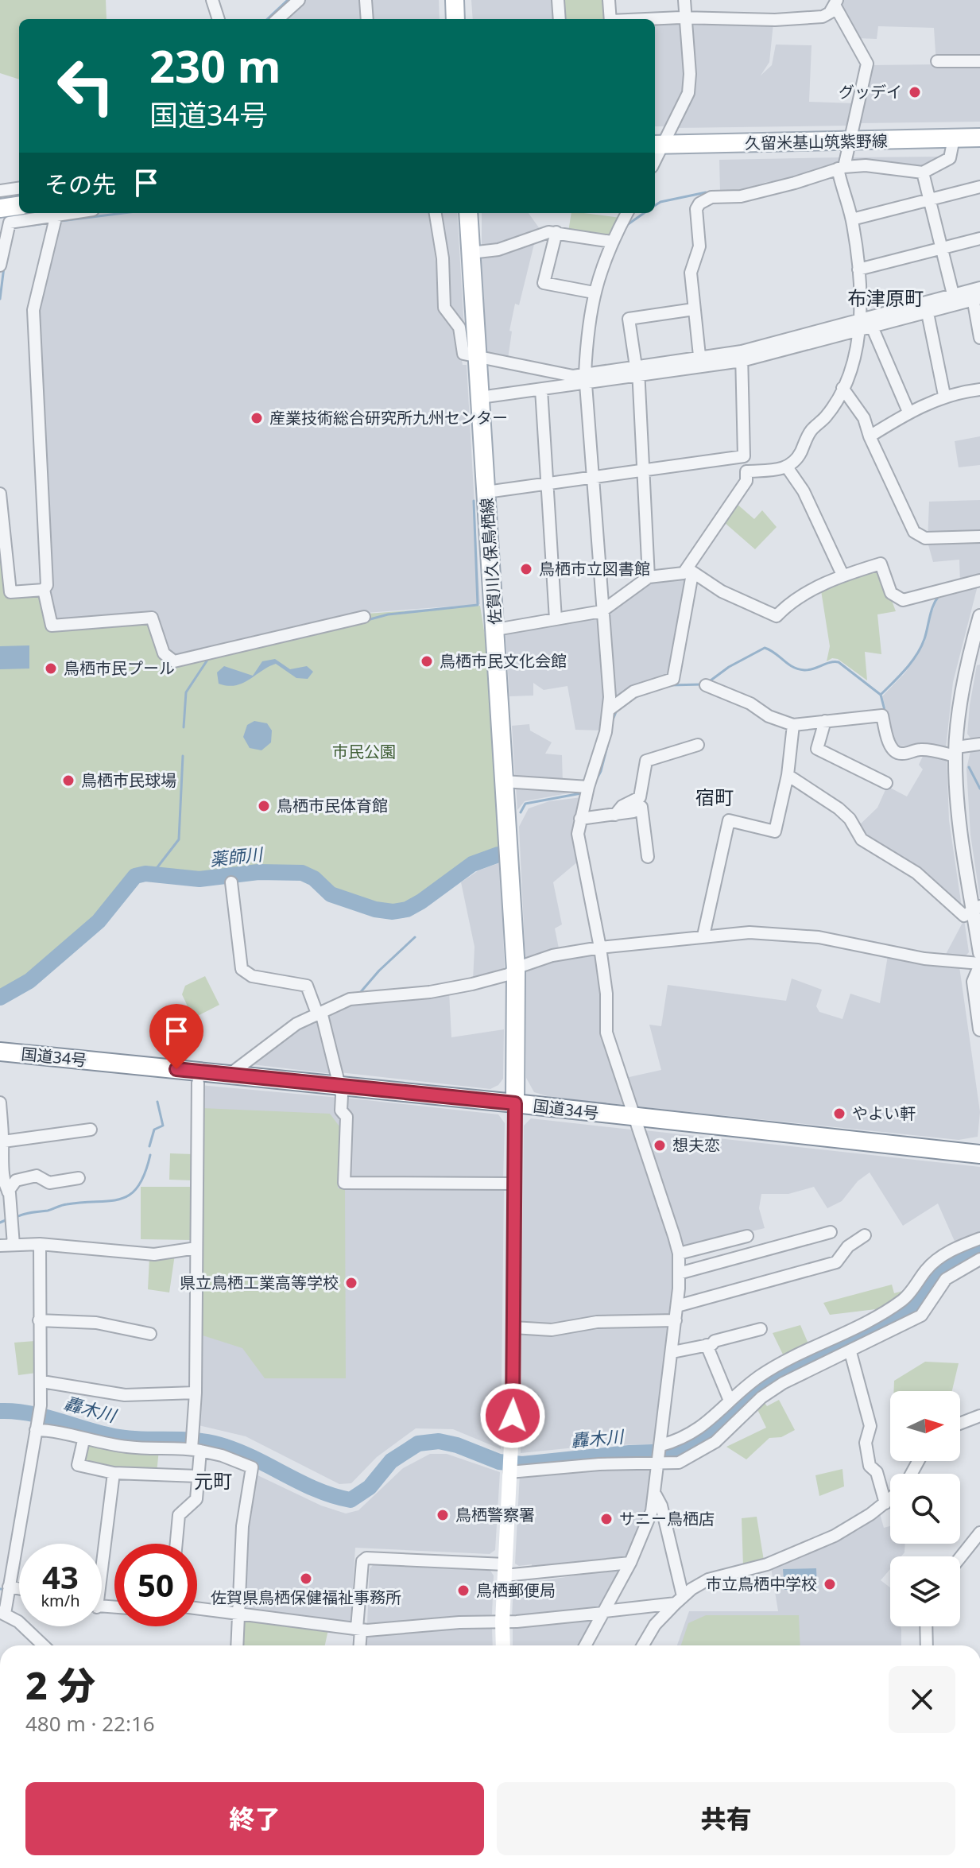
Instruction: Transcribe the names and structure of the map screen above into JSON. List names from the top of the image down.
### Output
{
  "streets": {
    "main road": ["久留米基山筑紫野線", "佐賀川久保鳥栖線", "国道34号"]
  },
  "crossings": [
    ["佐賀川久保鳥栖線", "国道34号"]
  ],
  "districts": ["布津原町", "宿町", "元町"],
  "water": ["薬師川", "轟木川"],
  "parks": ["市民公園"],
  "places": [
    "グッデイ",
    "産業技術総合研究所九州センター",
    "鳥栖市立図書館",
    "鳥栖市民文化会館",
    "鳥栖市民プール",
    "鳥栖市民球場",
    "鳥栖市民体育館",
    "やよい軒",
    "想夫恋",
    "県立鳥栖工業高等学校",
    "鳥栖警察署",
    "サニー鳥栖店",
    "佐賀県鳥栖保健福祉事務所",
    "市立鳥栖中学校",
    "鳥栖郵便局"
  ],
  "north": "right",
  "page": {
    "turn": ["230 m", "国道34号"],
    "then": "その先",
    "speed": "43 km/h",
    "limit": "50",
    "heading": ["2 分", "480 m · 22:16"],
    "buttons": ["終了", "共有"]
  }
}
